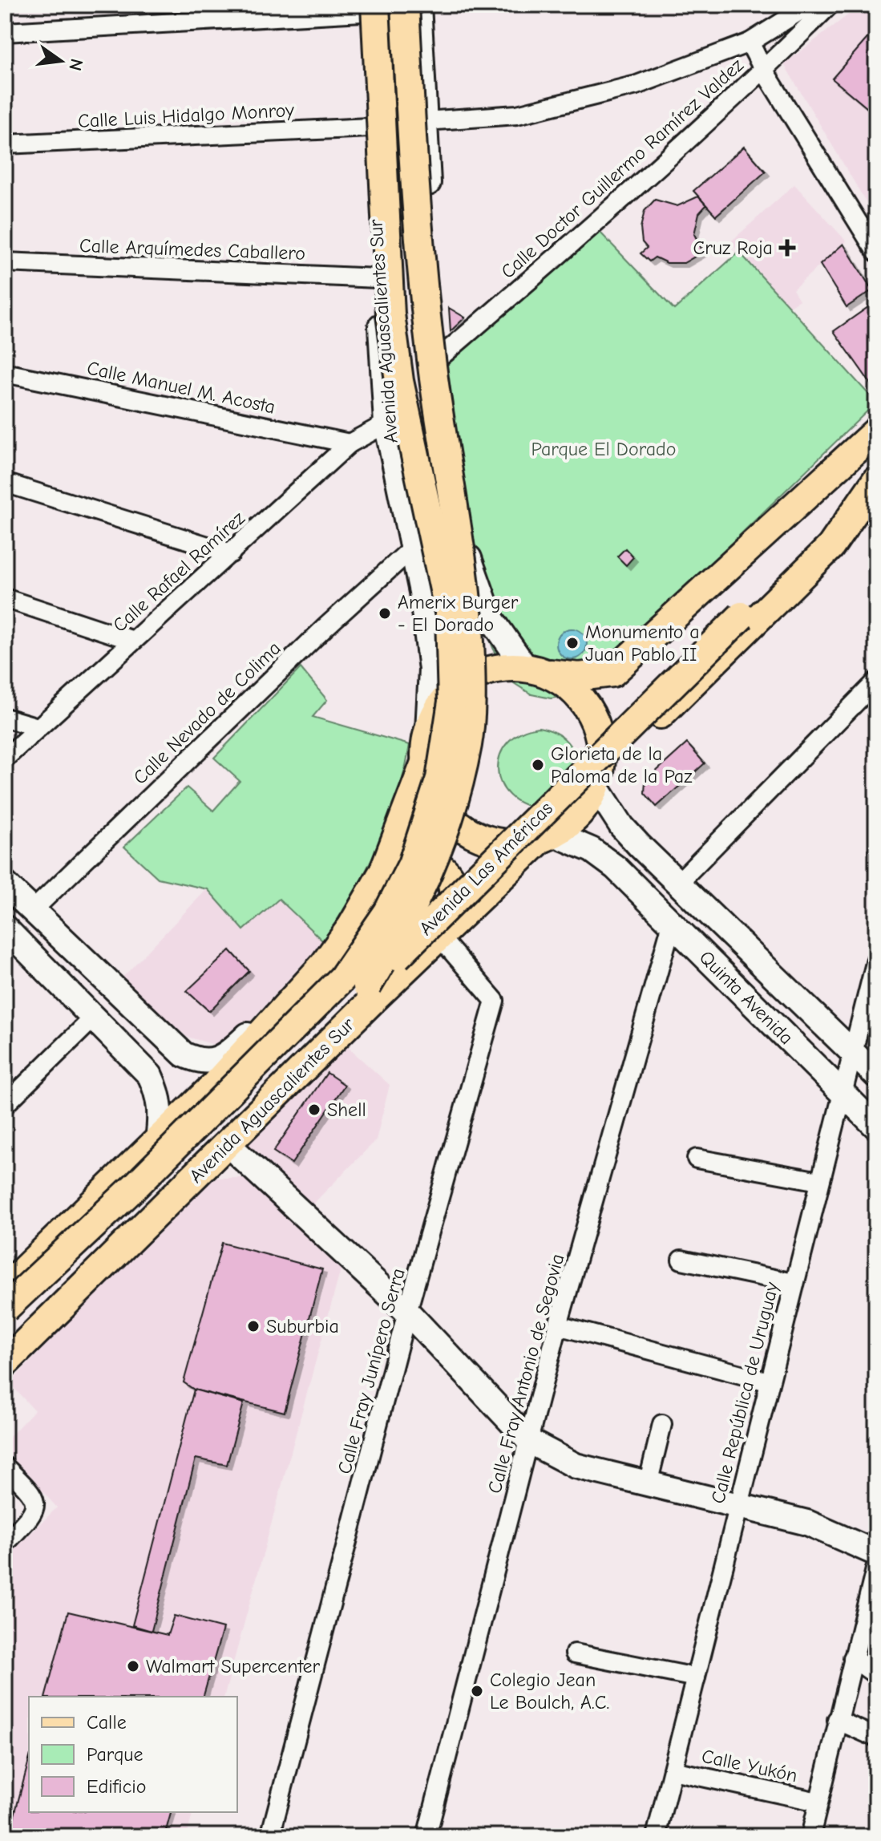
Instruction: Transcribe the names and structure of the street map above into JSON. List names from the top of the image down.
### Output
{
  "streets": {
    "main road": ["Avenida Aguascalientes Sur", "Avenida Las Américas"],
    "street": [
      "Calle Luis Hidalgo Monroy",
      "Calle Doctor Guillermo Ramírez Valdez",
      "Calle Arquímedes Caballero",
      "Calle Manuel M. Acosta",
      "Calle Rafael Ramírez",
      "Calle Nevado de Colima",
      "Quinta Avenida",
      "Calle Fray Junípero Serra",
      "Calle Fray Antonio de Segovia",
      "Calle República de Uruguay",
      "Calle Yukón"
    ]
  },
  "crossings": [
    ["Calle Luis Hidalgo Monroy", "Avenida Aguascalientes Sur"],
    ["Calle Doctor Guillermo Ramírez Valdez", "Avenida Aguascalientes Sur"],
    ["Calle Arquímedes Caballero", "Avenida Aguascalientes Sur"],
    ["Avenida Aguascalientes Sur", "Calle Rafael Ramírez"],
    ["Avenida Aguascalientes Sur", "Calle Nevado de Colima"],
    ["Avenida Aguascalientes Sur", "Avenida Las Américas"],
    ["Avenida Aguascalientes Sur", "Quinta Avenida"],
    ["Avenida Aguascalientes Sur", "Calle Fray Junípero Serra"],
    ["Calle Manuel M. Acosta", "Calle Rafael Ramírez"],
    ["Quinta Avenida", "Calle Fray Antonio de Segovia"],
    ["Quinta Avenida", "Calle República de Uruguay"],
    ["Calle República de Uruguay", "Calle Yukón"]
  ],
  "parks": ["Parque El Dorado"],
  "places": {
    "health": ["Cruz Roja"],
    "other": [
      "Amerix Burger - El Dorado",
      "Monumento a Juan Pablo II",
      "Glorieta de la Paloma de la Paz",
      "Shell",
      "Suburbia",
      "Walmart Supercenter",
      "Colegio Jean Le Boulch, A.C."
    ]
  },
  "legend": ["Calle", "Parque", "Edificio"],
  "north": "right"
}
